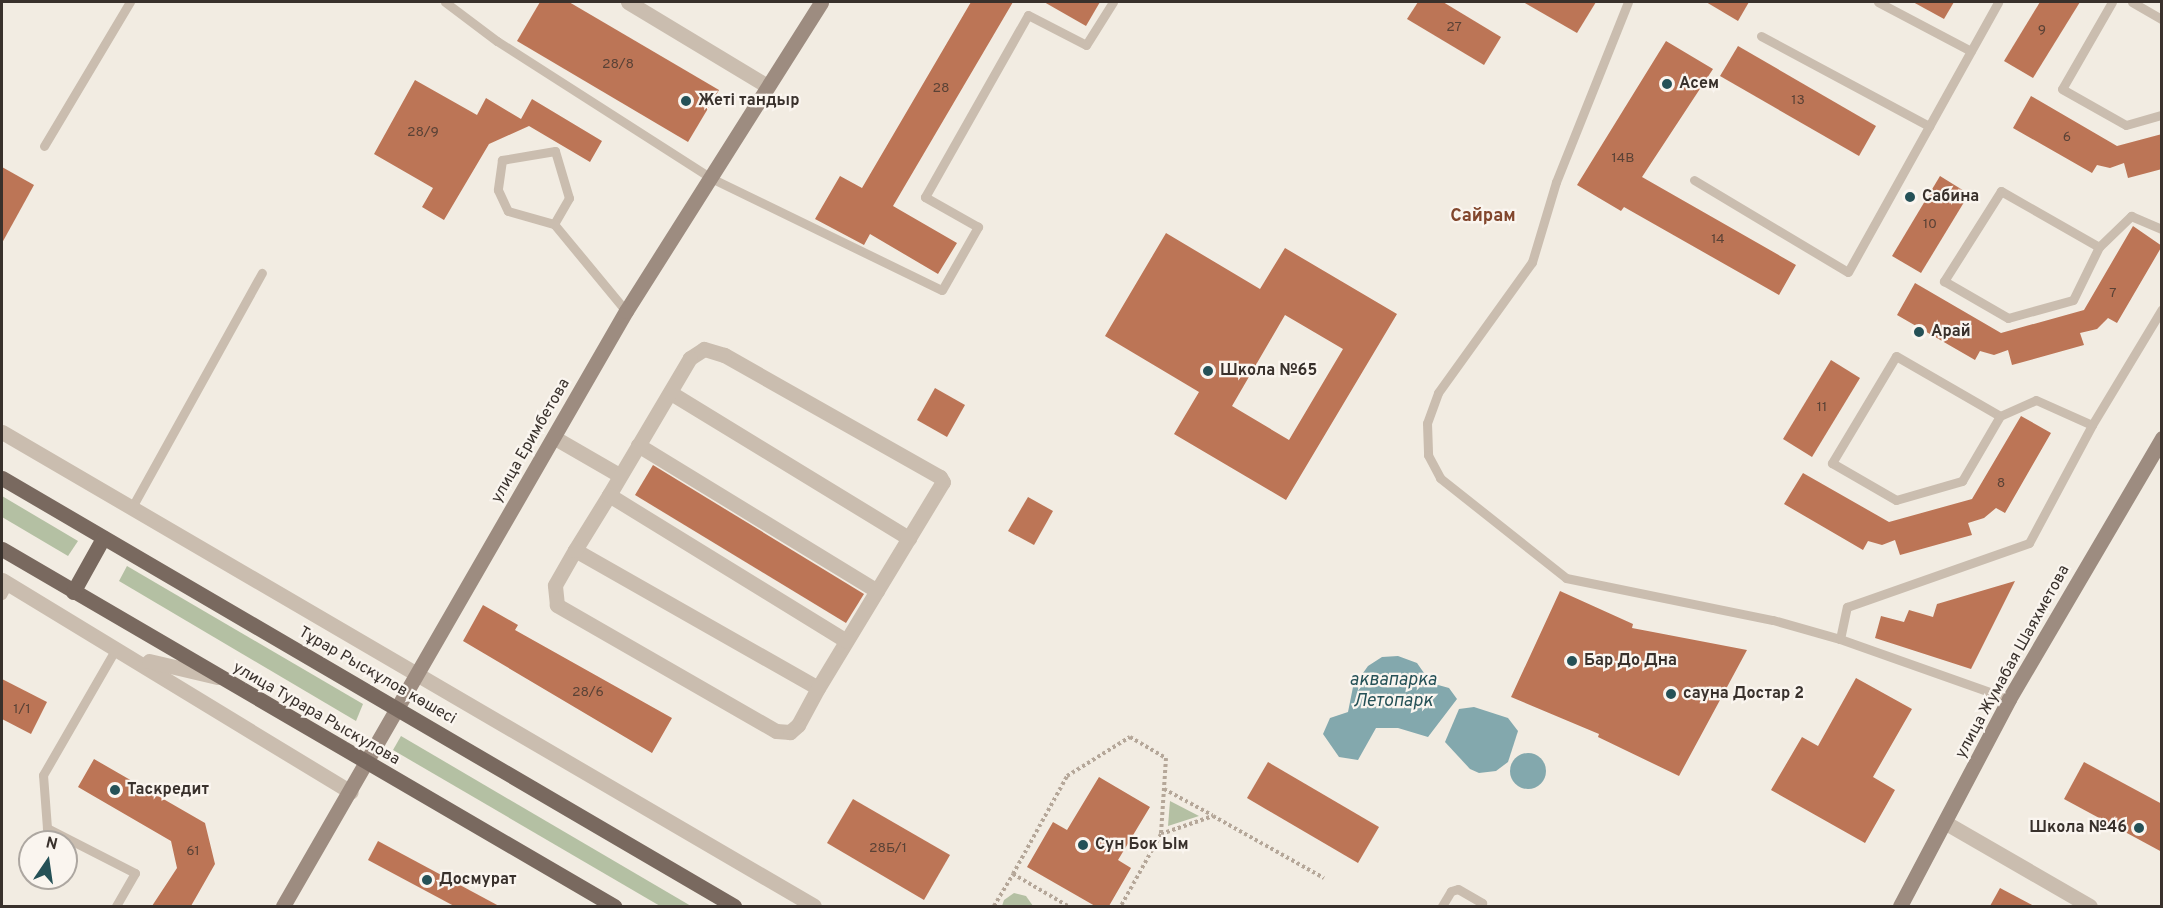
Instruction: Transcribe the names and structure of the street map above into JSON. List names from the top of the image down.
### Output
{
  "streets": {
    "main road": [
      "улица Еримбетова",
      "улица Жумабая Шаяхметова",
      "Тұрар Рыскұлов көшесі",
      "улица Турара Рыскулова"
    ]
  },
  "crossings": [
    ["улица Еримбетова", "Тұрар Рыскұлов көшесі"],
    ["улица Еримбетова", "улица Турара Рыскулова"]
  ],
  "districts": ["Сайрам"],
  "water": ["аквапарка Летопарк"],
  "places": [
    "Асем",
    "Жеті тандыр",
    "Сабина",
    "Арай",
    "Школа №65",
    "Бар До Дна",
    "сауна Достар 2",
    "Таскредит",
    "Школа №46",
    "Сун Бок Ым",
    "Досмурат"
  ],
  "house_numbers": [
    "27",
    "9",
    "28/8",
    "28",
    "13",
    "28/9",
    "6",
    "14В",
    "10",
    "14",
    "7",
    "11",
    "8",
    "28/6",
    "1/1",
    "28Б/1",
    "61"
  ],
  "north": "top"
}
